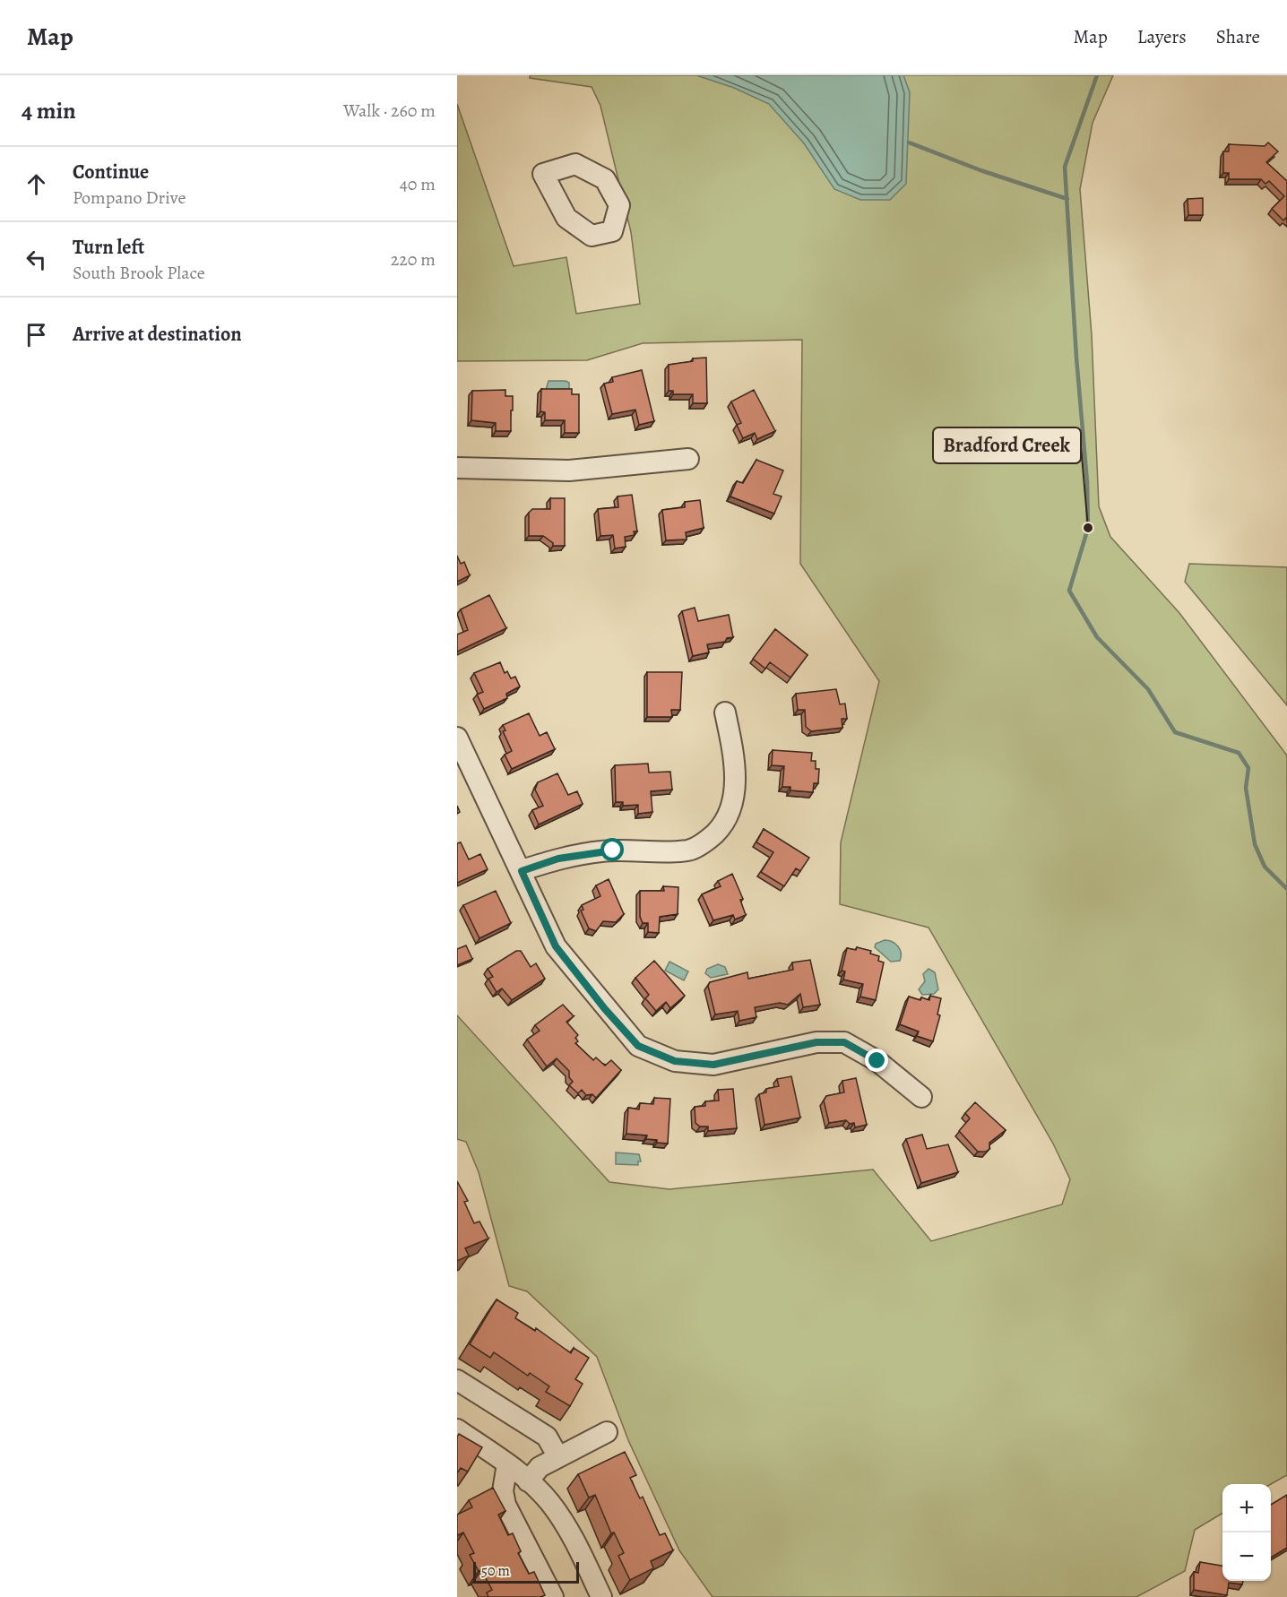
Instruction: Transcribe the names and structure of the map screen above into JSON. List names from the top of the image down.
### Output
{
  "places": ["Bradford Creek"],
  "scale_bar": "50 m",
  "page": {
    "header": "Map",
    "nav": ["Map", "Layers", "Share"],
    "heading": ["4 min", "Walk · 260 m"],
    "list": [
      ["Continue", "Pompano Drive", "40 m"],
      ["Turn left", "South Brook Place", "220 m"],
      "Arrive at destination"
    ],
    "map_buttons": ["+", "−"],
    "scale": "50 m"
  }
}
